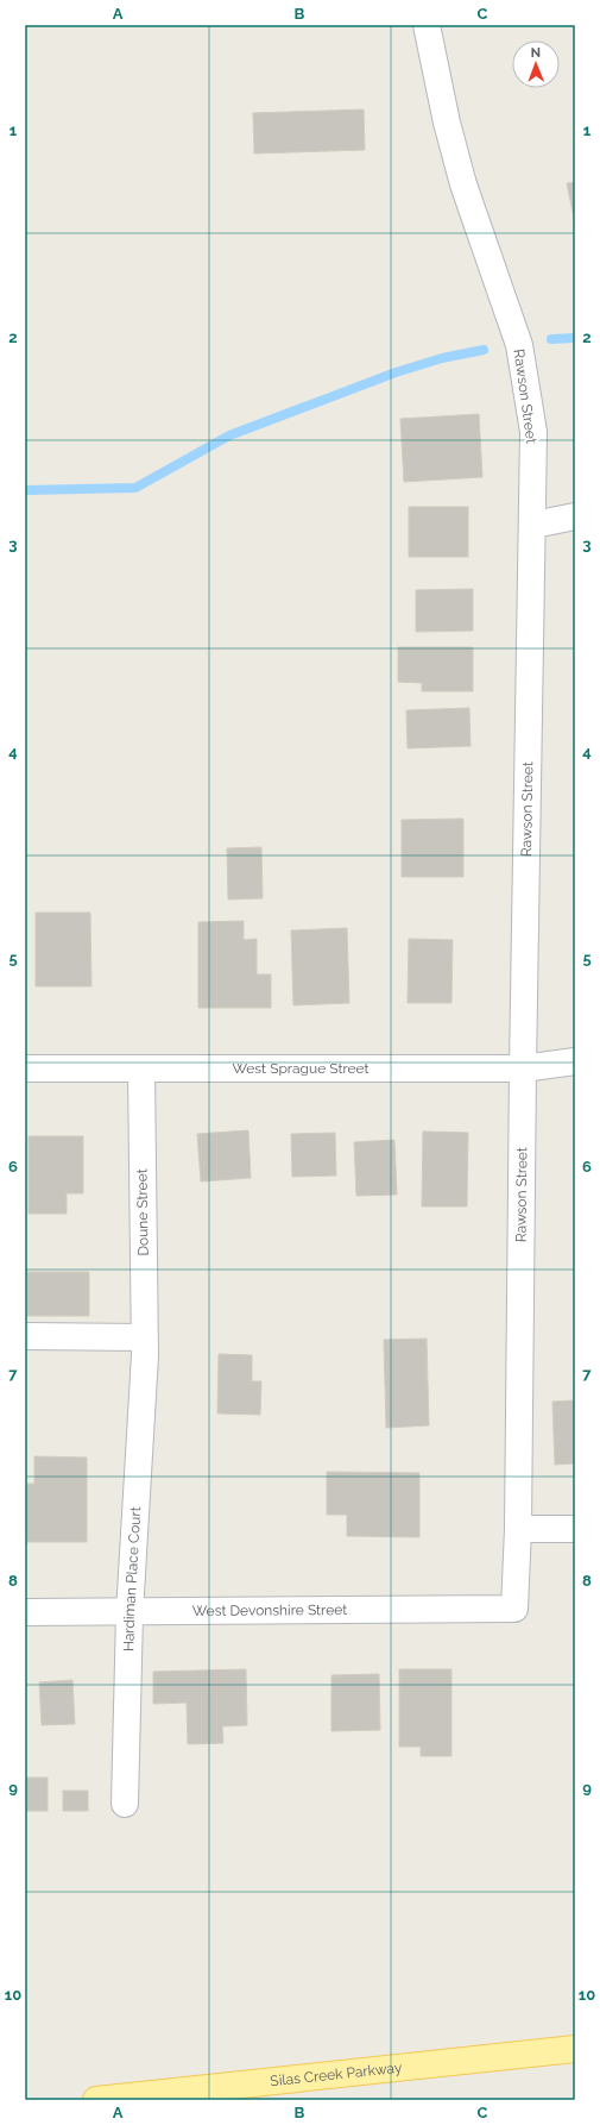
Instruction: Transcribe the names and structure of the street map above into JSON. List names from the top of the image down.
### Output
{
  "streets": {
    "main road": ["Silas Creek Parkway"],
    "street": [
      "Rawson Street",
      "West Sprague Street",
      "Doune Street",
      "Hardiman Place Court",
      "West Devonshire Street"
    ]
  },
  "crossings": [
    ["Rawson Street", "West Sprague Street"],
    ["Rawson Street", "West Devonshire Street"],
    ["West Sprague Street", "Doune Street"],
    ["Doune Street", "Hardiman Place Court"],
    ["Hardiman Place Court", "West Devonshire Street"]
  ],
  "north": "top",
  "grid": {
    "columns": ["A", "B", "C"],
    "rows": [
      "1",
      "2",
      "3",
      "4",
      "5",
      "6",
      "7",
      "8",
      "9",
      "10"
    ]
  }
}
